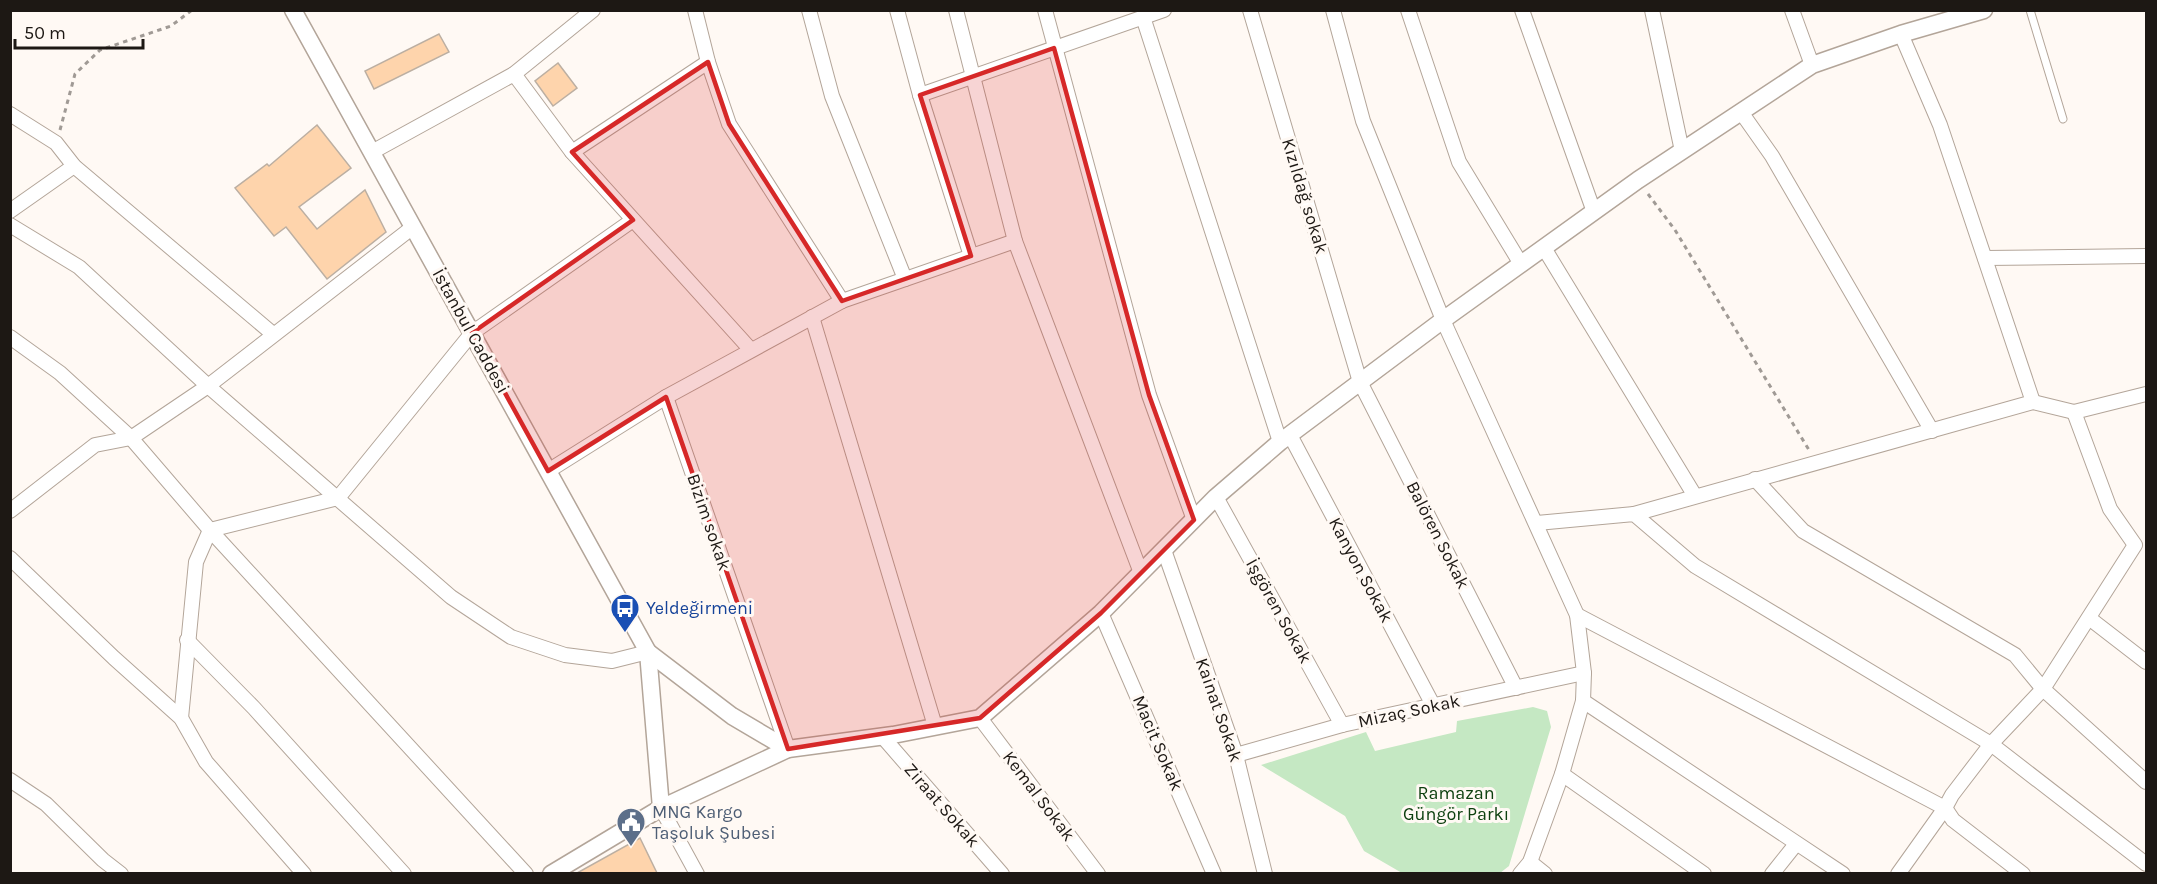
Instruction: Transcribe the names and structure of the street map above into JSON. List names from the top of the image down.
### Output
{
  "streets": {
    "street": [
      "Kızıldağ sokak",
      "İstanbul Caddesi",
      "Bizim sokak",
      "Balören Sokak",
      "Kanyon Sokak",
      "İşgören Sokak",
      "Kainat Sokak",
      "Mizaç Sokak",
      "Macit Sokak",
      "Kemal Sokak",
      "Ziraat Sokak"
    ]
  },
  "crossings": [
    ["Kızıldağ sokak", "Balören Sokak"],
    ["Balören Sokak", "Mizaç Sokak"],
    ["Kanyon Sokak", "Mizaç Sokak"],
    ["İşgören Sokak", "Mizaç Sokak"],
    ["Kainat Sokak", "Mizaç Sokak"]
  ],
  "parks": ["Ramazan Güngör Parkı"],
  "places": {
    "bus stop": ["Yeldeğirmeni"],
    "public building": ["MNG Kargo Taşoluk Şubesi"]
  },
  "scale_bar": "50 m"
}
